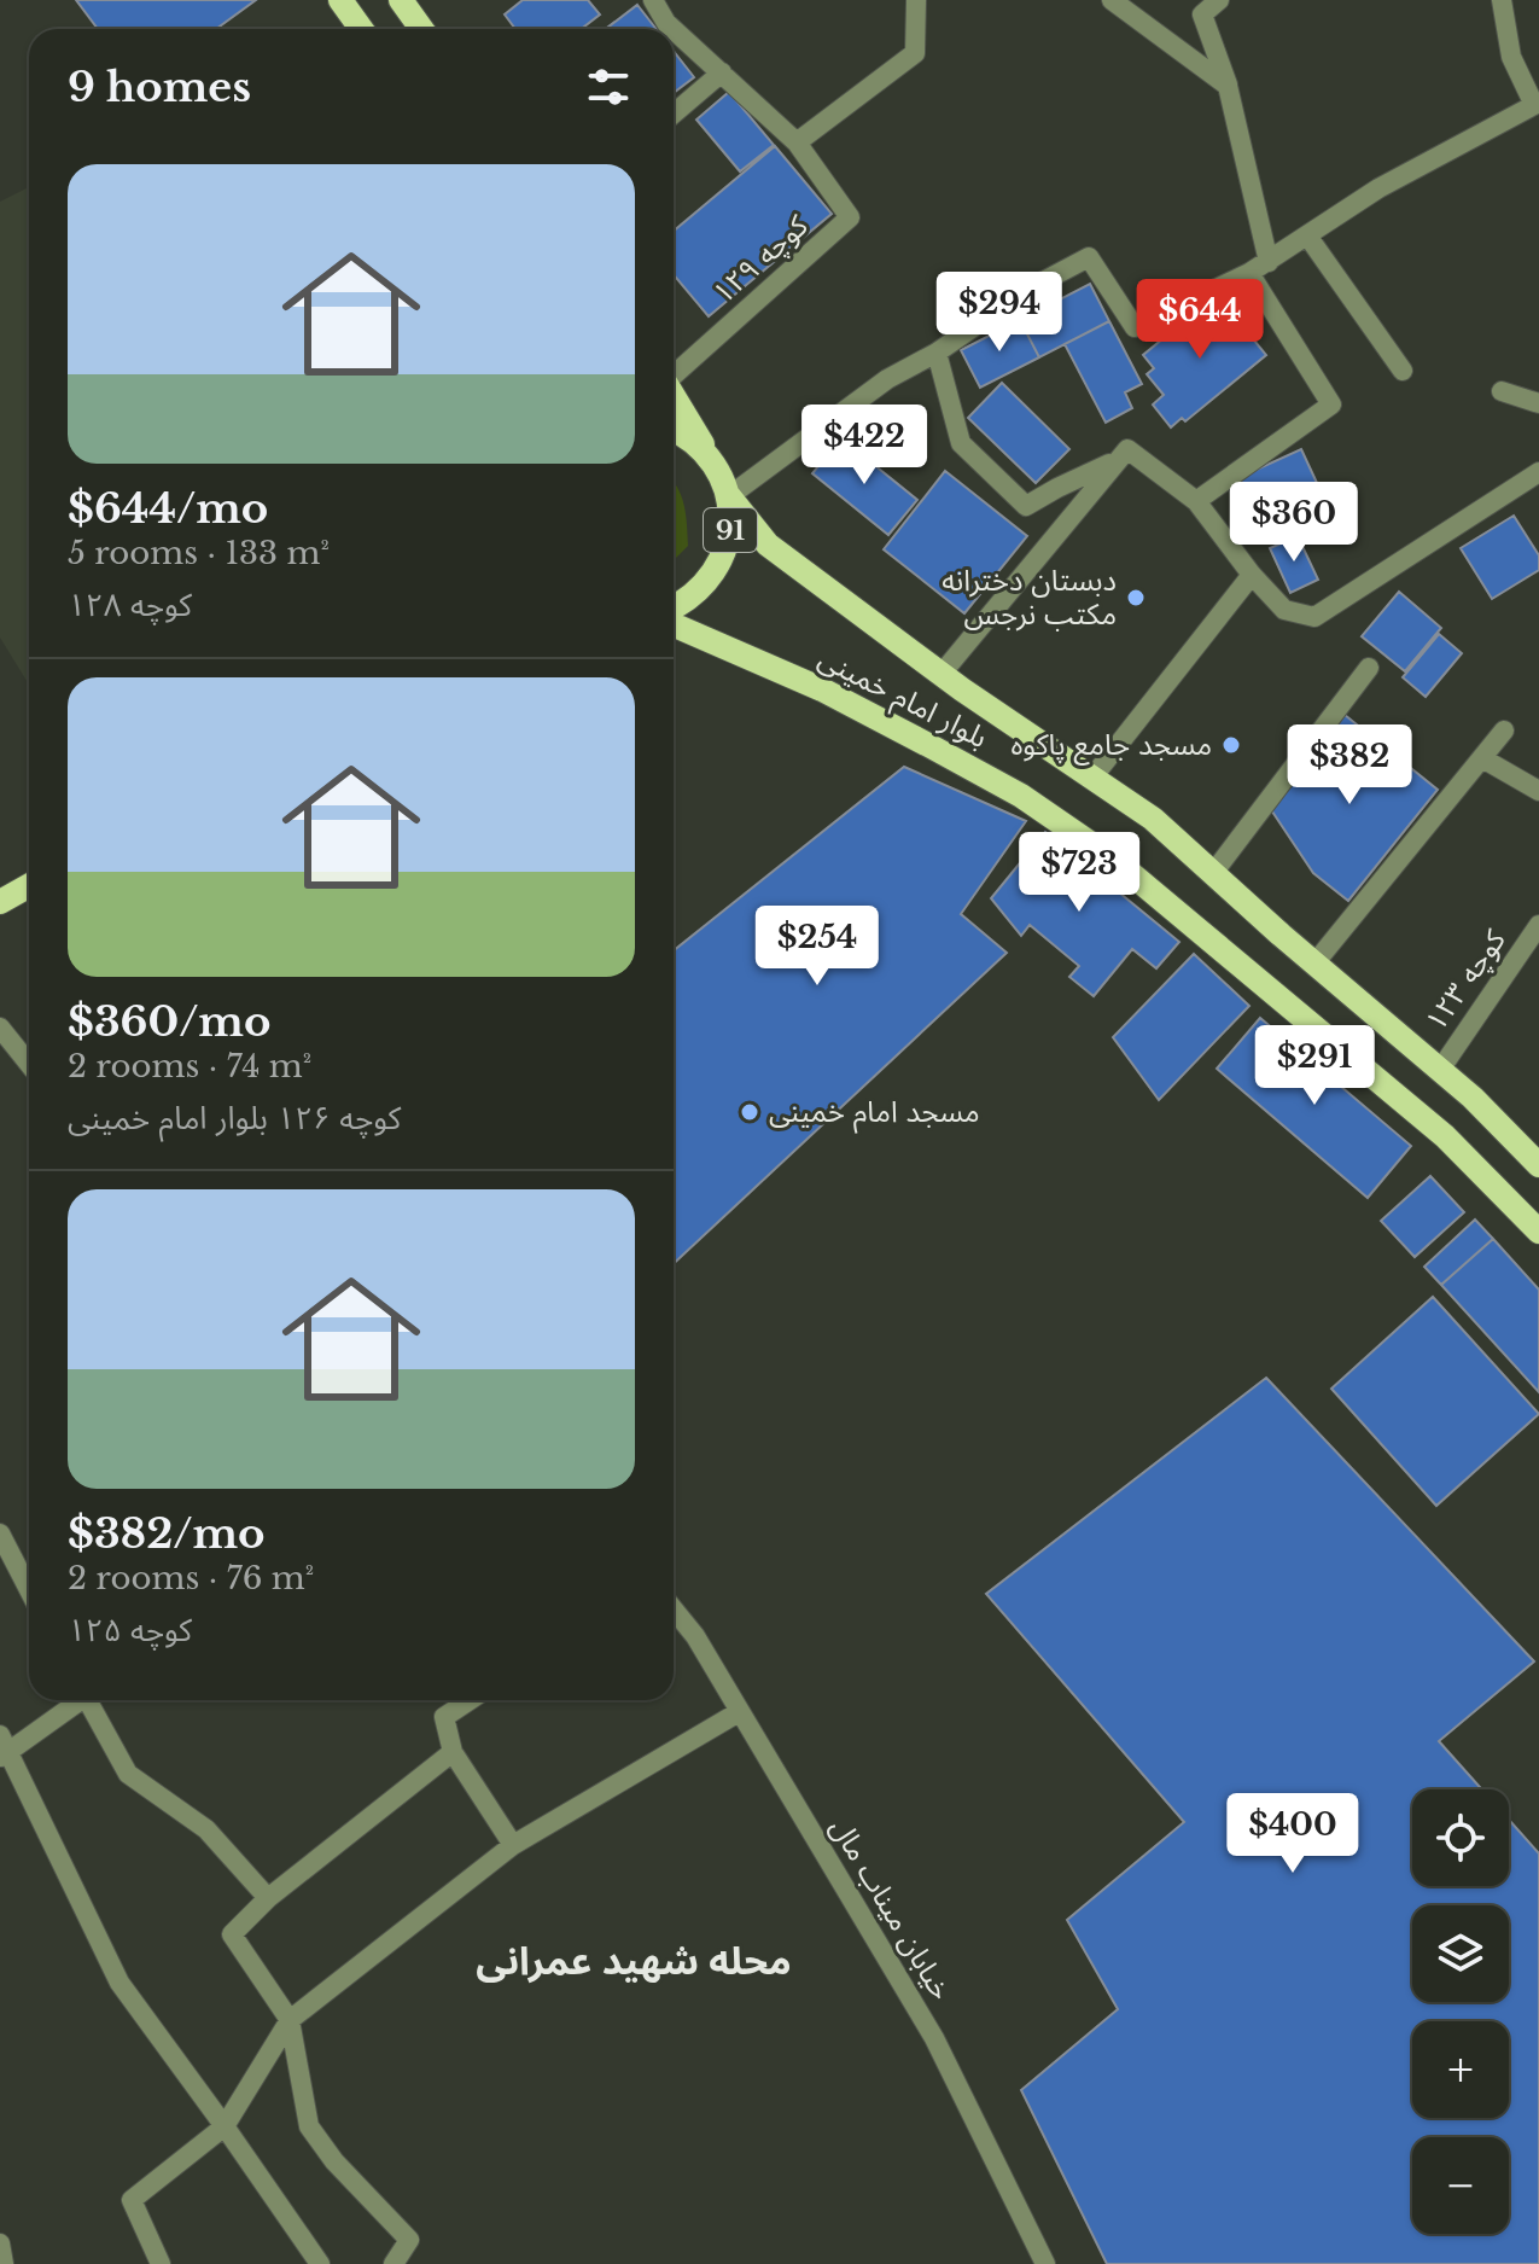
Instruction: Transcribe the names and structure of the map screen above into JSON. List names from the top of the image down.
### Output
{
  "streets": {
    "main road": ["91", "بلوار امام خمینی"],
    "street": ["کوچه ۱۲۹", "کوچه ۱۲۳", "خیابان میناب مال"]
  },
  "crossings": [
    ["91", "بلوار امام خمینی"],
    ["بلوار امام خمینی", "کوچه ۱۲۳"]
  ],
  "districts": ["محله شهید عمرانی"],
  "places": ["دبستان دخترانه مکتب نرجس", "مسجد جامع پاکوه", "مسجد امام خمینی"],
  "page": {
    "heading": "9 homes",
    "list": [
      {
        "name": "$644/mo",
        "note": "5 rooms · 133 m² · کوچه ۱۲۸"
      },
      {
        "name": "$360/mo",
        "note": "2 rooms · 74 m² · کوچه ۱۲۶ بلوار امام خمینی"
      },
      {
        "name": "$382/mo",
        "note": "2 rooms · 76 m² · کوچه ۱۲۵"
      }
    ],
    "price": [
      "$294",
      "$644",
      "$422",
      "$360",
      "$382",
      "$723",
      "$254",
      "$291",
      "$400"
    ],
    "map_buttons": ["+", "−"]
  }
}
